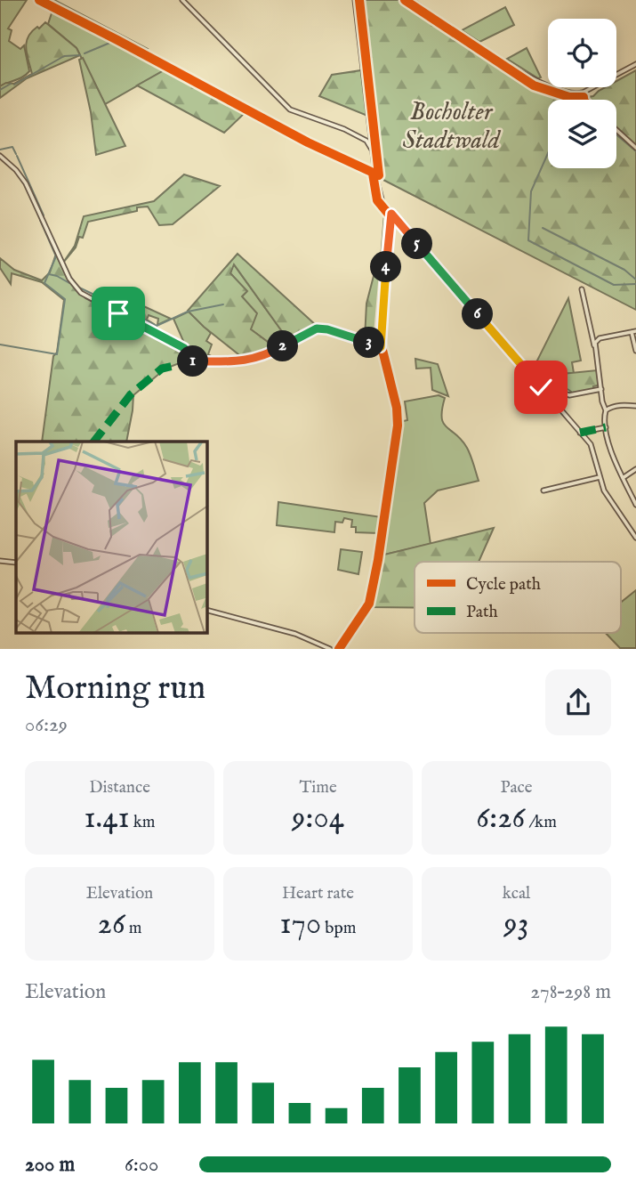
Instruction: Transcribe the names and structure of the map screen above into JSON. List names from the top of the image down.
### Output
{
  "parks": ["Bocholter Stadtwald"],
  "legend": ["Cycle path", "Path"],
  "page": {
    "pins": [
      "5",
      "4",
      "6",
      "3",
      "2",
      "1"
    ],
    "heading": ["Morning run", "06:29"],
    "stats": [
      ["Distance", "1.41 km"],
      ["Time", "9:04"],
      ["Pace", "6:26 /km"],
      ["Elevation", "26 m"],
      ["Heart rate", "170 bpm"],
      ["kcal", "93"]
    ],
    "chart": ["Elevation", "278–298 m"],
    "list": [
      {
        "name": "200 m",
        "note": "6:00"
      }
    ]
  }
}
